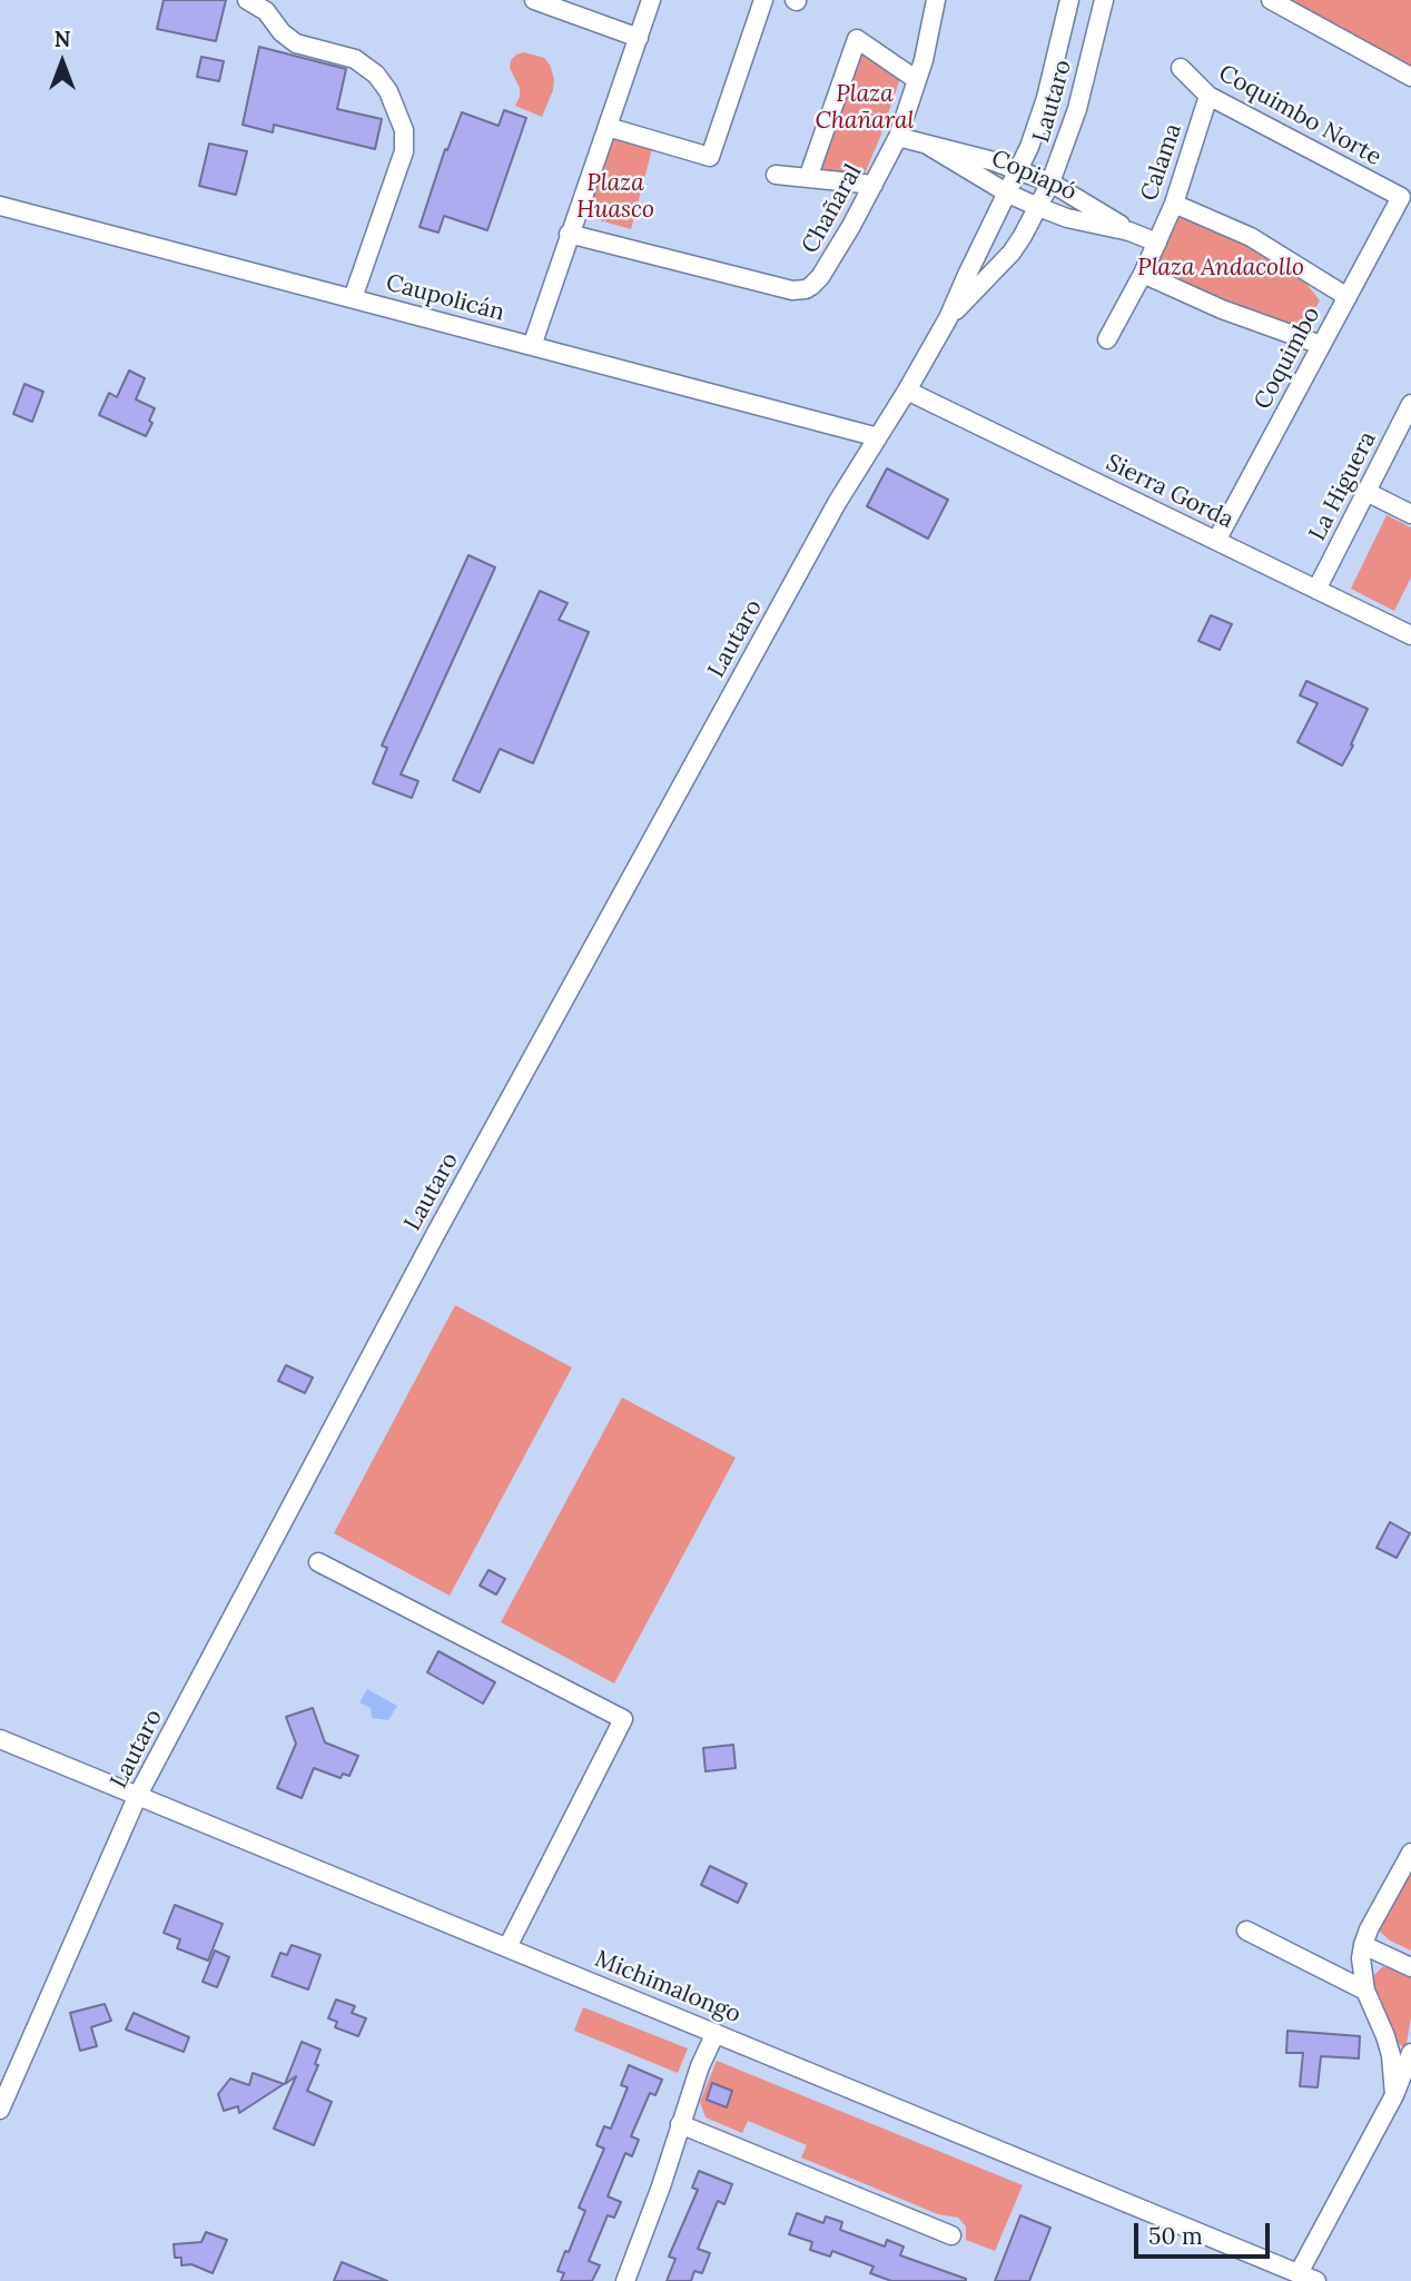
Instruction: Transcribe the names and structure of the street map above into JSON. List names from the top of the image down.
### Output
{
  "streets": {
    "street": [
      "Lautaro",
      "Coquimbo Norte",
      "Calama",
      "Copiapó",
      "Chañaral",
      "Caupolicán",
      "Coquimbo",
      "La Higuera",
      "Sierra Gorda",
      "Michimalongo"
    ]
  },
  "crossings": [
    ["Lautaro", "Copiapó"],
    ["Lautaro", "Caupolicán"],
    ["Lautaro", "Sierra Gorda"],
    ["Lautaro", "Michimalongo"],
    ["Coquimbo Norte", "Calama"],
    ["Coquimbo Norte", "Coquimbo"],
    ["Calama", "Copiapó"],
    ["Copiapó", "Chañaral"],
    ["Coquimbo", "Sierra Gorda"],
    ["La Higuera", "Sierra Gorda"]
  ],
  "parks": ["Plaza Chañaral", "Plaza Huasco", "Plaza Andacollo"],
  "scale_bar": "50 m",
  "north": "top"
}
